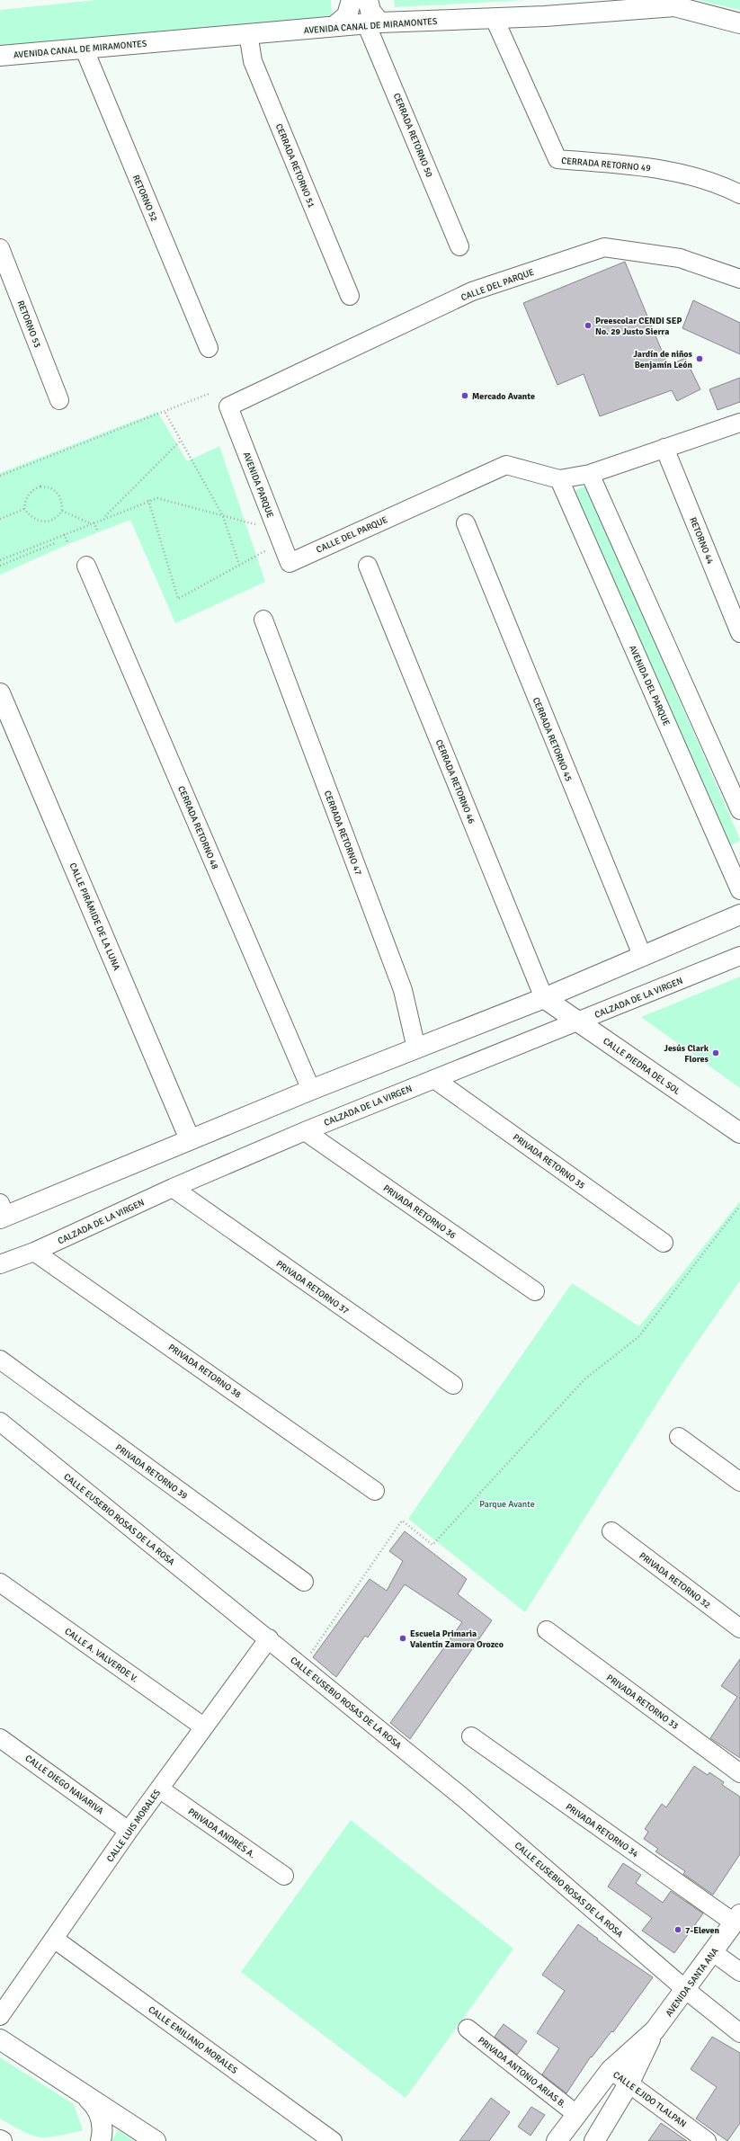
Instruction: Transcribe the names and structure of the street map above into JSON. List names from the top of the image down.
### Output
{
  "streets": {
    "main road": [
      "AVENIDA CANAL DE MIRAMONTES",
      "CALLE PIRÁMIDE DE LA LUNA",
      "CALLE PIEDRA DEL SOL",
      "AVENIDA SANTA ANA"
    ],
    "street": [
      "CERRADA RETORNO 50",
      "CERRADA RETORNO 49",
      "CERRADA RETORNO 51",
      "RETORNO 52",
      "CALLE DEL PARQUE",
      "RETORNO 53",
      "AVENIDA PARQUE",
      "RETORNO 44",
      "AVENIDA DEL PARQUE",
      "CERRADA RETORNO 45",
      "CERRADA RETORNO 46",
      "CERRADA RETORNO 48",
      "CERRADA RETORNO 47",
      "CALZADA DE LA VIRGEN",
      "PRIVADA RETORNO 35",
      "PRIVADA RETORNO 36",
      "PRIVADA RETORNO 37",
      "PRIVADA RETORNO 38",
      "PRIVADA RETORNO 39",
      "CALLE EUSEBIO ROSAS DE LA ROSA",
      "PRIVADA RETORNO 32",
      "CALLE A. VALVERDE V.",
      "PRIVADA RETORNO 33",
      "CALLE DIEGO NAVARIVA",
      "CALLE LUIS MORALES",
      "PRIVADA RETORNO 34",
      "PRIVADA ANDRÉS A.",
      "CALLE EMILIANO MORALES",
      "PRIVADA ANTONIO ARIAS B.",
      "CALLE EJIDO TLALPAN"
    ]
  },
  "crossings": [
    ["AVENIDA CANAL DE MIRAMONTES", "CERRADA RETORNO 50"],
    ["AVENIDA CANAL DE MIRAMONTES", "CERRADA RETORNO 49"],
    ["AVENIDA CANAL DE MIRAMONTES", "CERRADA RETORNO 51"],
    ["AVENIDA CANAL DE MIRAMONTES", "RETORNO 52"],
    ["CALLE DEL PARQUE", "AVENIDA PARQUE"],
    ["CALLE DEL PARQUE", "RETORNO 44"],
    ["CALLE DEL PARQUE", "AVENIDA DEL PARQUE"],
    ["CERRADA RETORNO 46", "CALLE PIEDRA DEL SOL"],
    ["CALZADA DE LA VIRGEN", "CALLE PIEDRA DEL SOL"],
    ["CALZADA DE LA VIRGEN", "PRIVADA RETORNO 35"],
    ["CALZADA DE LA VIRGEN", "PRIVADA RETORNO 36"],
    ["CALZADA DE LA VIRGEN", "PRIVADA RETORNO 37"],
    ["CALZADA DE LA VIRGEN", "PRIVADA RETORNO 38"],
    ["CALLE EUSEBIO ROSAS DE LA ROSA", "CALLE LUIS MORALES"],
    ["CALLE EUSEBIO ROSAS DE LA ROSA", "AVENIDA SANTA ANA"],
    ["CALLE A. VALVERDE V.", "CALLE LUIS MORALES"],
    ["CALLE DIEGO NAVARIVA", "CALLE LUIS MORALES"],
    ["CALLE LUIS MORALES", "PRIVADA ANDRÉS A."],
    ["CALLE LUIS MORALES", "CALLE EMILIANO MORALES"],
    ["PRIVADA RETORNO 34", "AVENIDA SANTA ANA"],
    ["AVENIDA SANTA ANA", "PRIVADA ANTONIO ARIAS B."],
    ["AVENIDA SANTA ANA", "CALLE EJIDO TLALPAN"]
  ],
  "parks": ["Parque Avante"],
  "places": [
    "Preescolar CENDI SEP No. 29 Justo Sierra",
    "Jardín de niños Benjamín León",
    "Mercado Avante",
    "Jesús Clark Flores",
    "Escuela Primaria Valentín Zamora Orozco",
    "7-Eleven"
  ]
}
